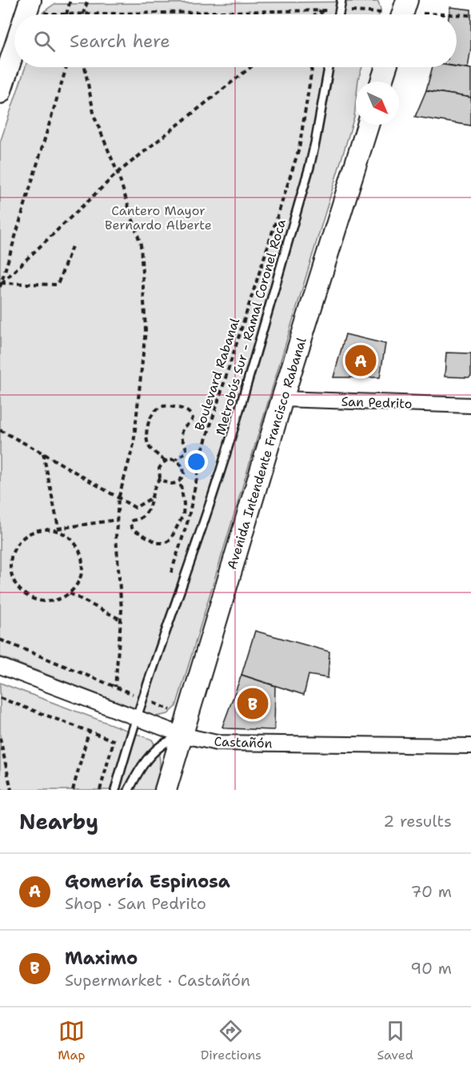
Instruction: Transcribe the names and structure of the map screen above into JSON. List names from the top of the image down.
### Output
{
  "streets": {
    "main road": ["Avenida Intendente Francisco Rabanal"],
    "street": ["San Pedrito", "Castañón"],
    "lane": ["Metrobús Sur - Ramal Coronel Roca"],
    "path": ["Boulevard Rabanal"]
  },
  "crossings": [
    ["Metrobús Sur - Ramal Coronel Roca", "Castañón"],
    ["San Pedrito", "Avenida Intendente Francisco Rabanal"],
    ["Avenida Intendente Francisco Rabanal", "Castañón"]
  ],
  "parks": ["Cantero Mayor Bernardo Alberte"],
  "north": "bottom right",
  "page": {
    "search": "Search here",
    "pins": ["A", "B"],
    "heading": ["Nearby", "2 results"],
    "list": [
      {
        "mark": "A",
        "name": "Gomería Espinosa",
        "note": "Shop · San Pedrito",
        "value": "70 m"
      },
      {
        "mark": "B",
        "name": "Maximo",
        "note": "Supermarket · Castañón",
        "value": "90 m"
      }
    ],
    "nav": ["Map", "Directions", "Saved"]
  }
}
